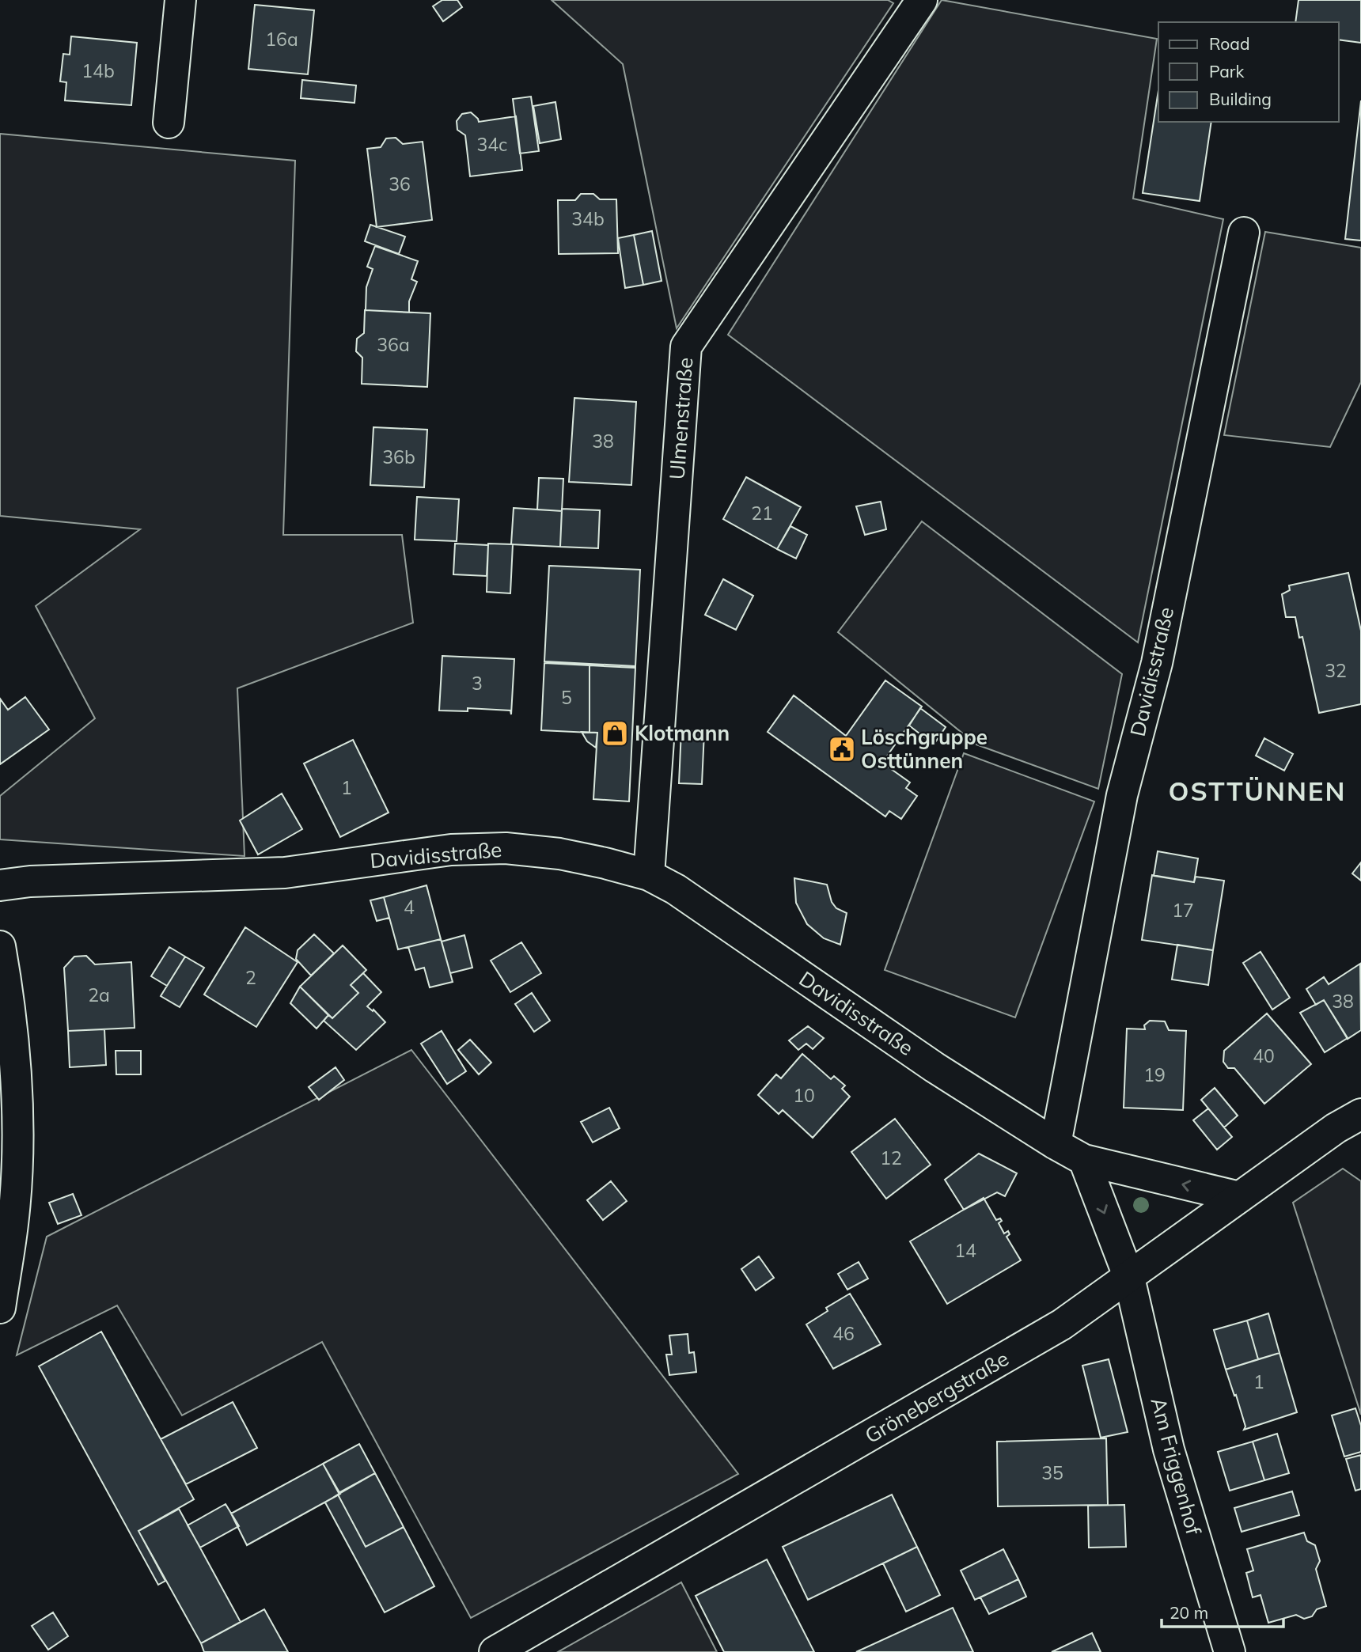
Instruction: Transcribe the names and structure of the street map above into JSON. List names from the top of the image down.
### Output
{
  "streets": {
    "street": [
      "Ulmenstraße",
      "Davidisstraße",
      "Grönebergstraße",
      "Am Friggenhof"
    ]
  },
  "crossings": [
    ["Ulmenstraße", "Davidisstraße"],
    ["Davidisstraße", "Grönebergstraße"],
    ["Grönebergstraße", "Am Friggenhof"]
  ],
  "districts": ["OSTTÜNNEN"],
  "places": {
    "shop": ["Klotmann"],
    "public building": ["Löschgruppe Osttünnen"]
  },
  "house_numbers": [
    "16a",
    "14b",
    "34c",
    "36",
    "34b",
    "36a",
    "38",
    "36b",
    "21",
    "32",
    "3",
    "5",
    "1",
    "4",
    "17",
    "2",
    "2a",
    "38",
    "40",
    "19",
    "10",
    "12",
    "14",
    "46",
    "1",
    "35"
  ],
  "legend": ["Road", "Park", "Building"],
  "scale_bar": "20 m"
}
